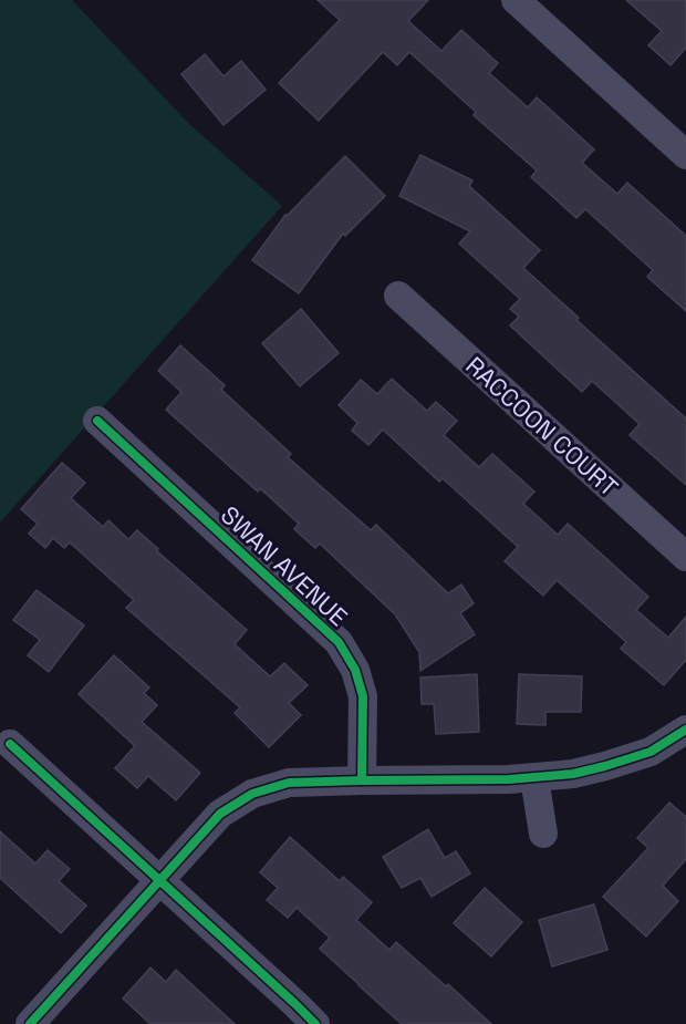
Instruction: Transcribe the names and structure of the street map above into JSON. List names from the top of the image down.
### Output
{
  "streets": {
    "street": ["RACCOON COURT", "SWAN AVENUE"]
  }
}
